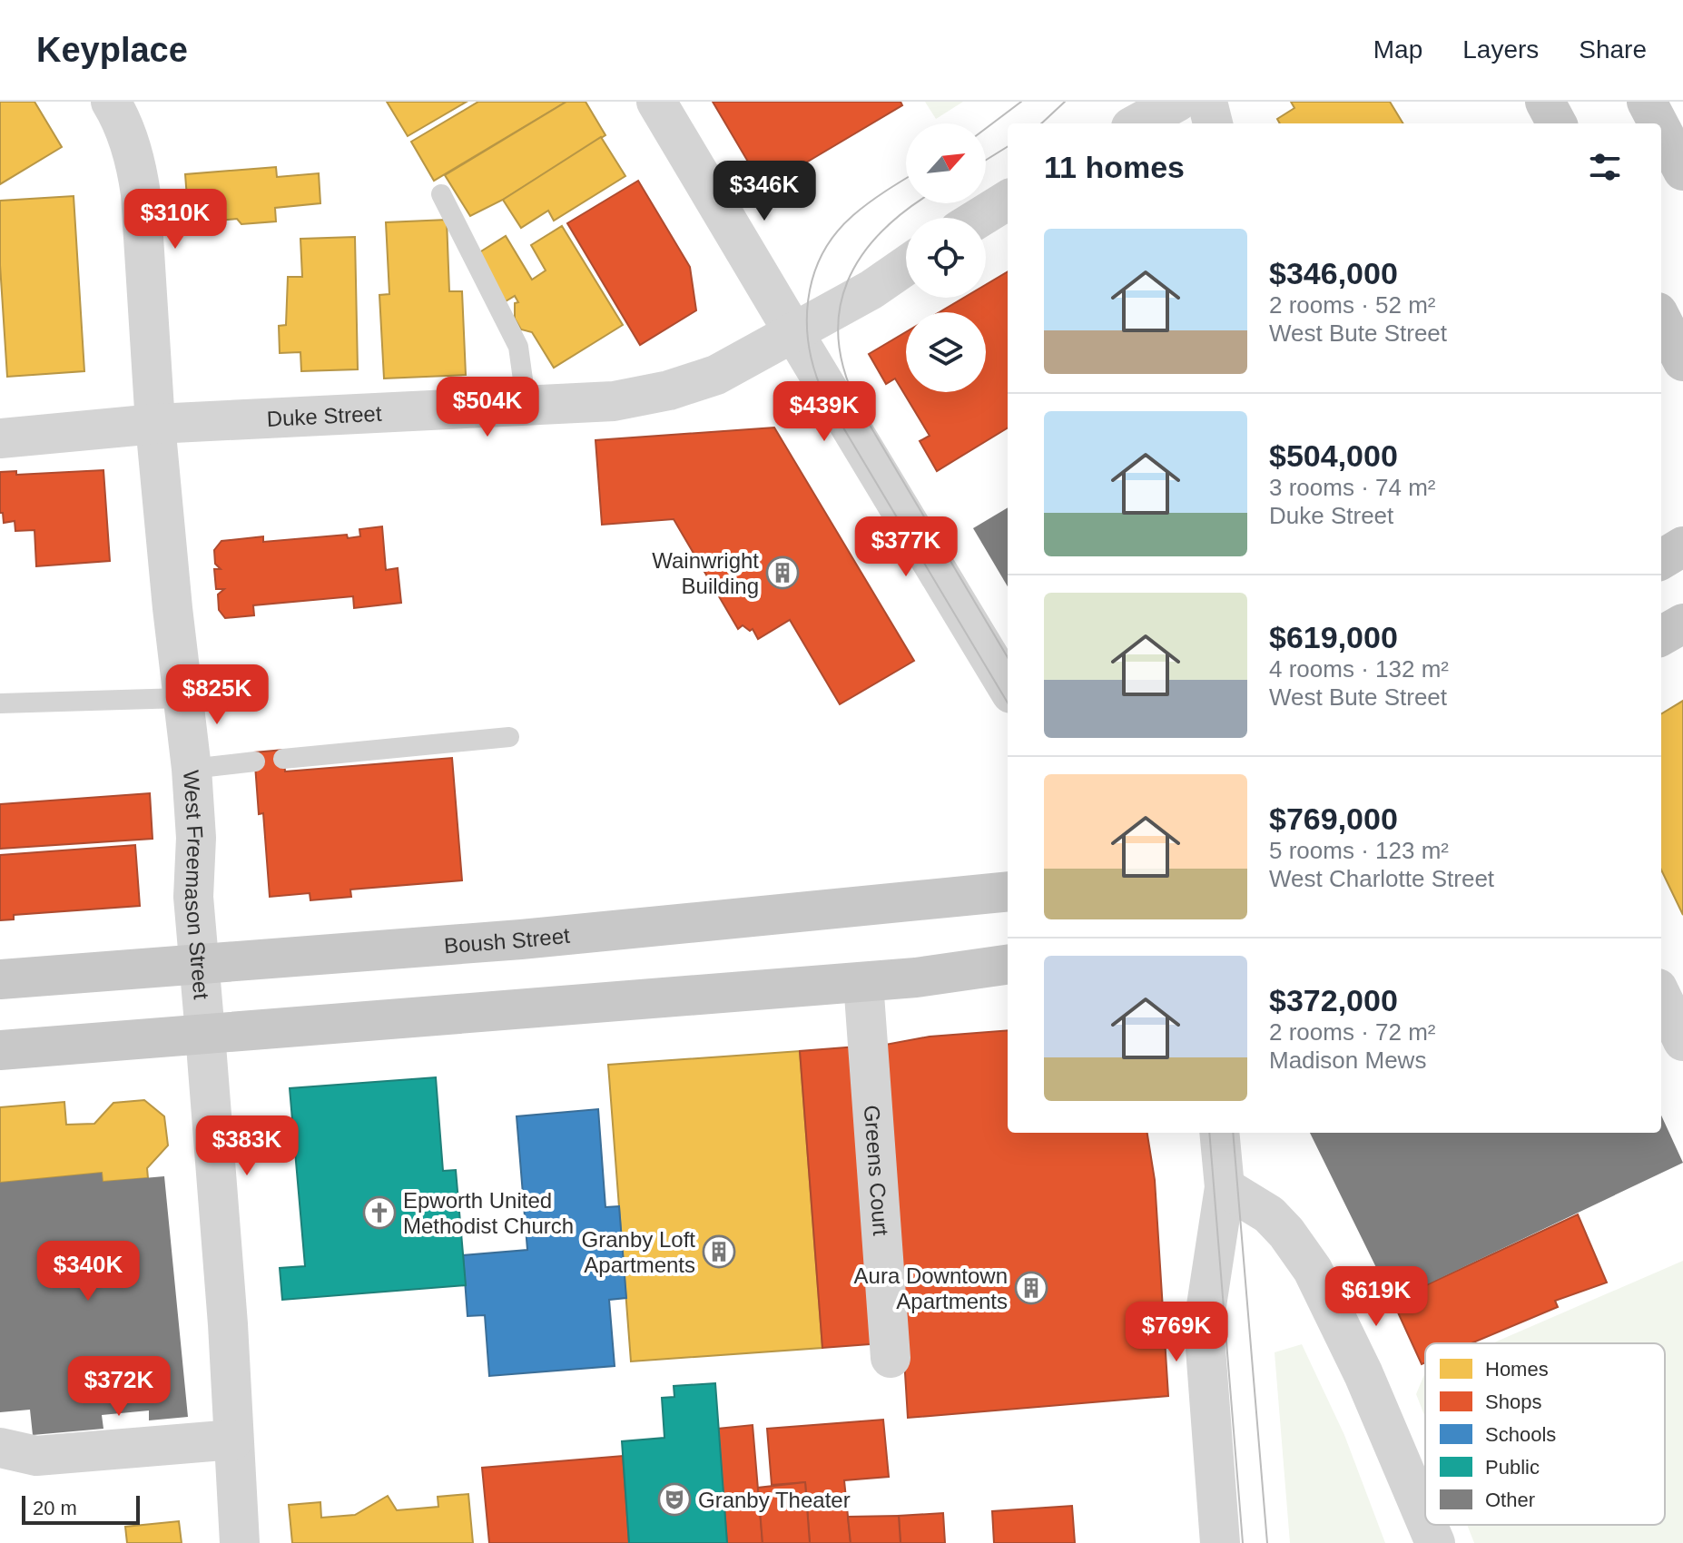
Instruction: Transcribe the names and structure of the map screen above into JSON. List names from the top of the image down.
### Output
{
  "streets": {
    "main road": ["Boush Street"],
    "street": ["Duke Street", "West Freemason Street", "Greens Court"]
  },
  "crossings": [
    ["Duke Street", "West Freemason Street"],
    ["West Freemason Street", "Boush Street"]
  ],
  "places": {
    "building": ["Wainwright Building", "Granby Loft Apartments", "Aura Downtown Apartments"],
    "church": ["Epworth United Methodist Church"],
    "theatre": ["Granby Theater"]
  },
  "legend": [
    "Homes",
    "Shops",
    "Schools",
    "Public",
    "Other"
  ],
  "scale_bar": "20 m",
  "north": "top right",
  "page": {
    "header": "Keyplace",
    "nav": ["Map", "Layers", "Share"],
    "heading": "11 homes",
    "price": [
      "$346K",
      "$310K",
      "$504K",
      "$439K",
      "$377K",
      "$825K",
      "$383K",
      "$340K",
      "$619K",
      "$769K",
      "$372K"
    ],
    "list": [
      {
        "name": "$346,000",
        "note": "2 rooms · 52 m² · West Bute Street"
      },
      {
        "name": "$504,000",
        "note": "3 rooms · 74 m² · Duke Street"
      },
      {
        "name": "$619,000",
        "note": "4 rooms · 132 m² · West Bute Street"
      },
      {
        "name": "$769,000",
        "note": "5 rooms · 123 m² · West Charlotte Street"
      },
      {
        "name": "$372,000",
        "note": "2 rooms · 72 m² · Madison Mews"
      }
    ],
    "scale": "20 m"
  }
}
